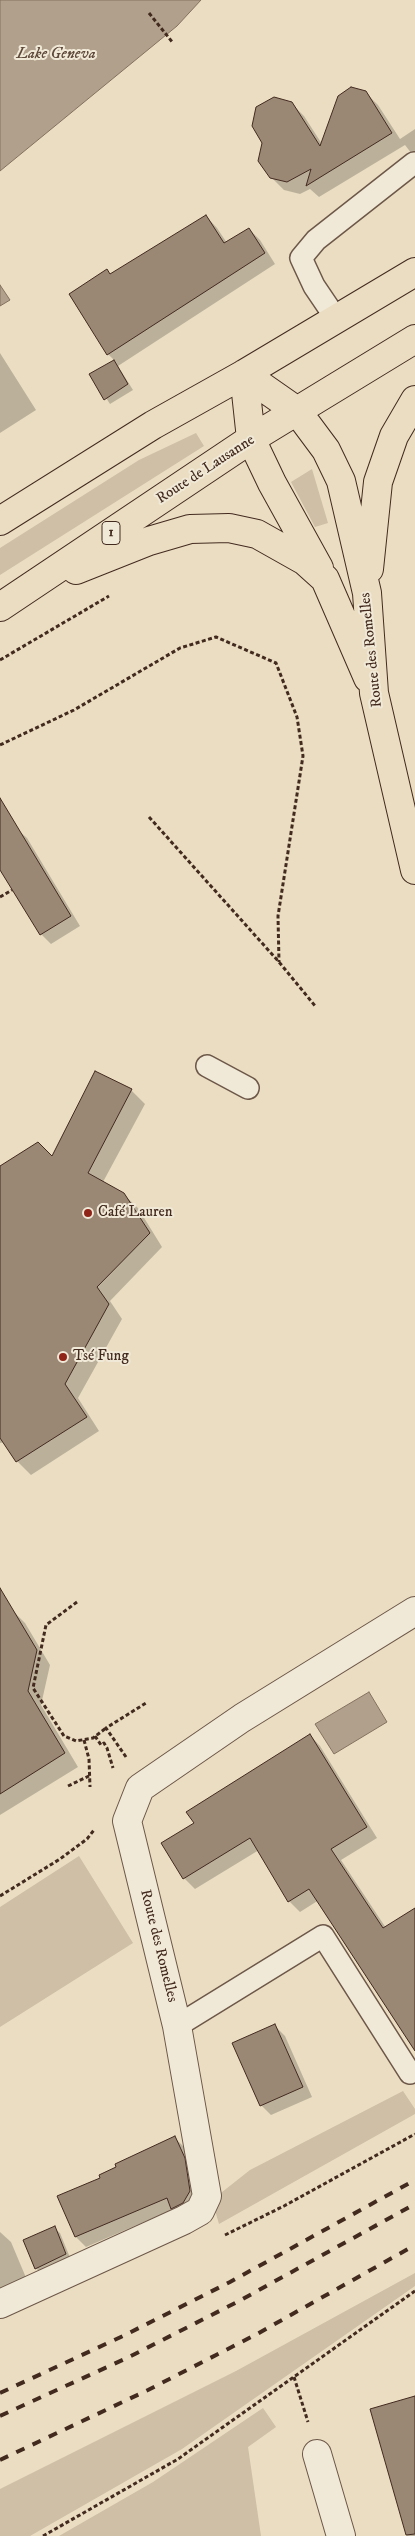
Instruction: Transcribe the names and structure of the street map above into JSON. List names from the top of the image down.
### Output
{
  "streets": {
    "main road": ["Route de Lausanne", "1", "Route des Romelles"]
  },
  "crossings": [
    ["Route de Lausanne", "Route des Romelles"]
  ],
  "water": ["Lake Geneva"],
  "places": ["Café Lauren", "Tsé Fung"]
}
